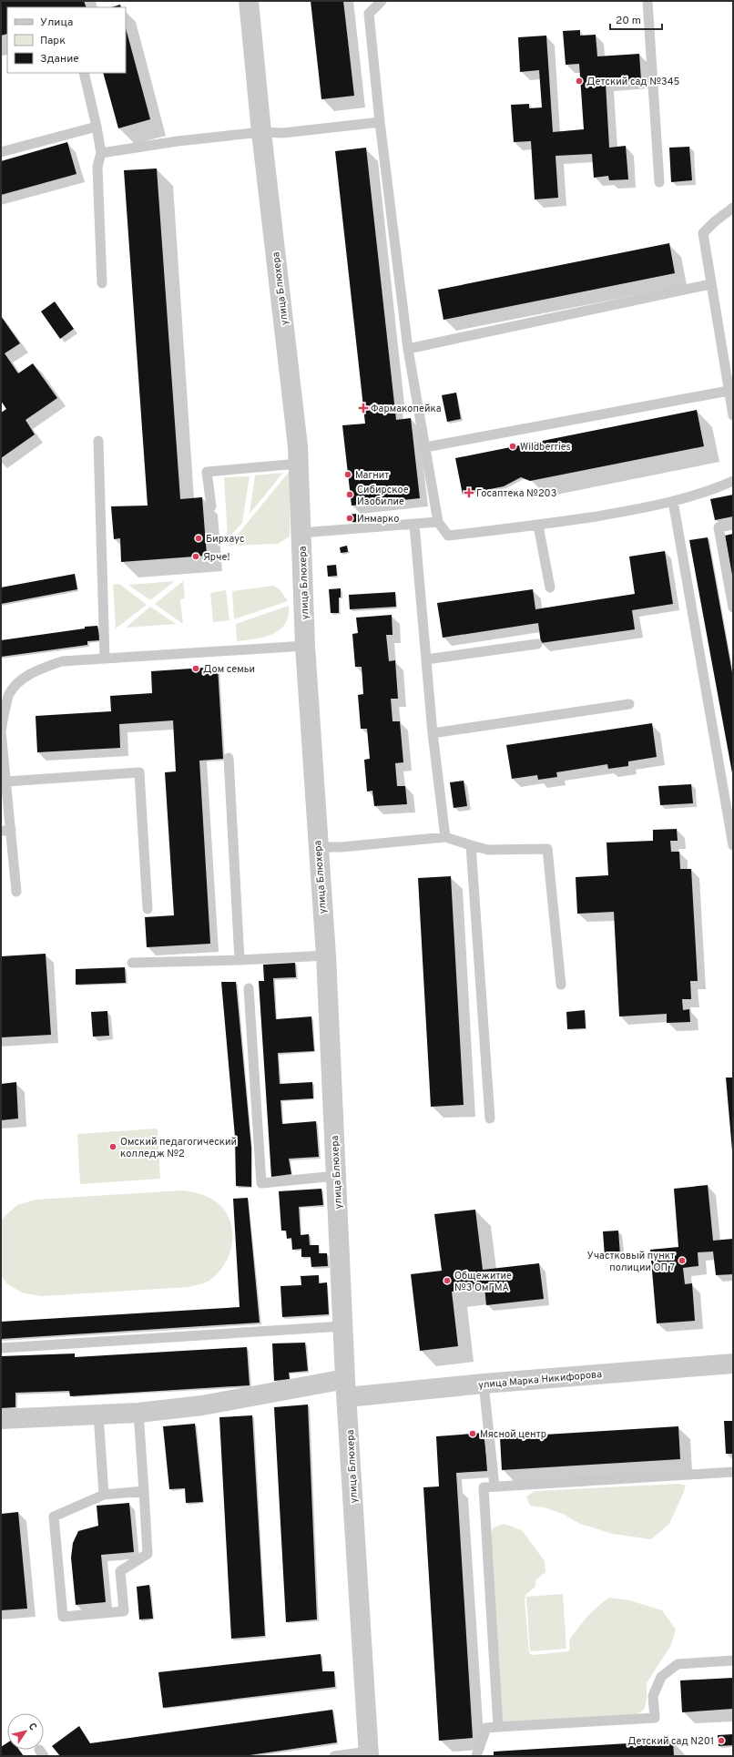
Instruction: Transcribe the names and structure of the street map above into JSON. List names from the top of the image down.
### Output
{
  "streets": {
    "street": ["улица Блюхера", "улица Марка Никифорова"]
  },
  "crossings": [
    ["улица Блюхера", "улица Марка Никифорова"]
  ],
  "places": {
    "other": [
      "Детский сад №345",
      "Wildberries",
      "Магнит",
      "Сибирское Изобилие",
      "Инмарко",
      "Бирхаус",
      "Ярче!",
      "Дом семьи",
      "Омский педагогический колледж №2",
      "Участковый пункт полиции ОП 7",
      "Общежитие №3 ОмГМА",
      "Мясной центр",
      "Детский сад N201"
    ],
    "health": ["Фармакопейка", "Госаптека №203"]
  },
  "legend": ["Улица", "Парк", "Здание"],
  "scale_bar": "20 m",
  "north": "top right"
}
